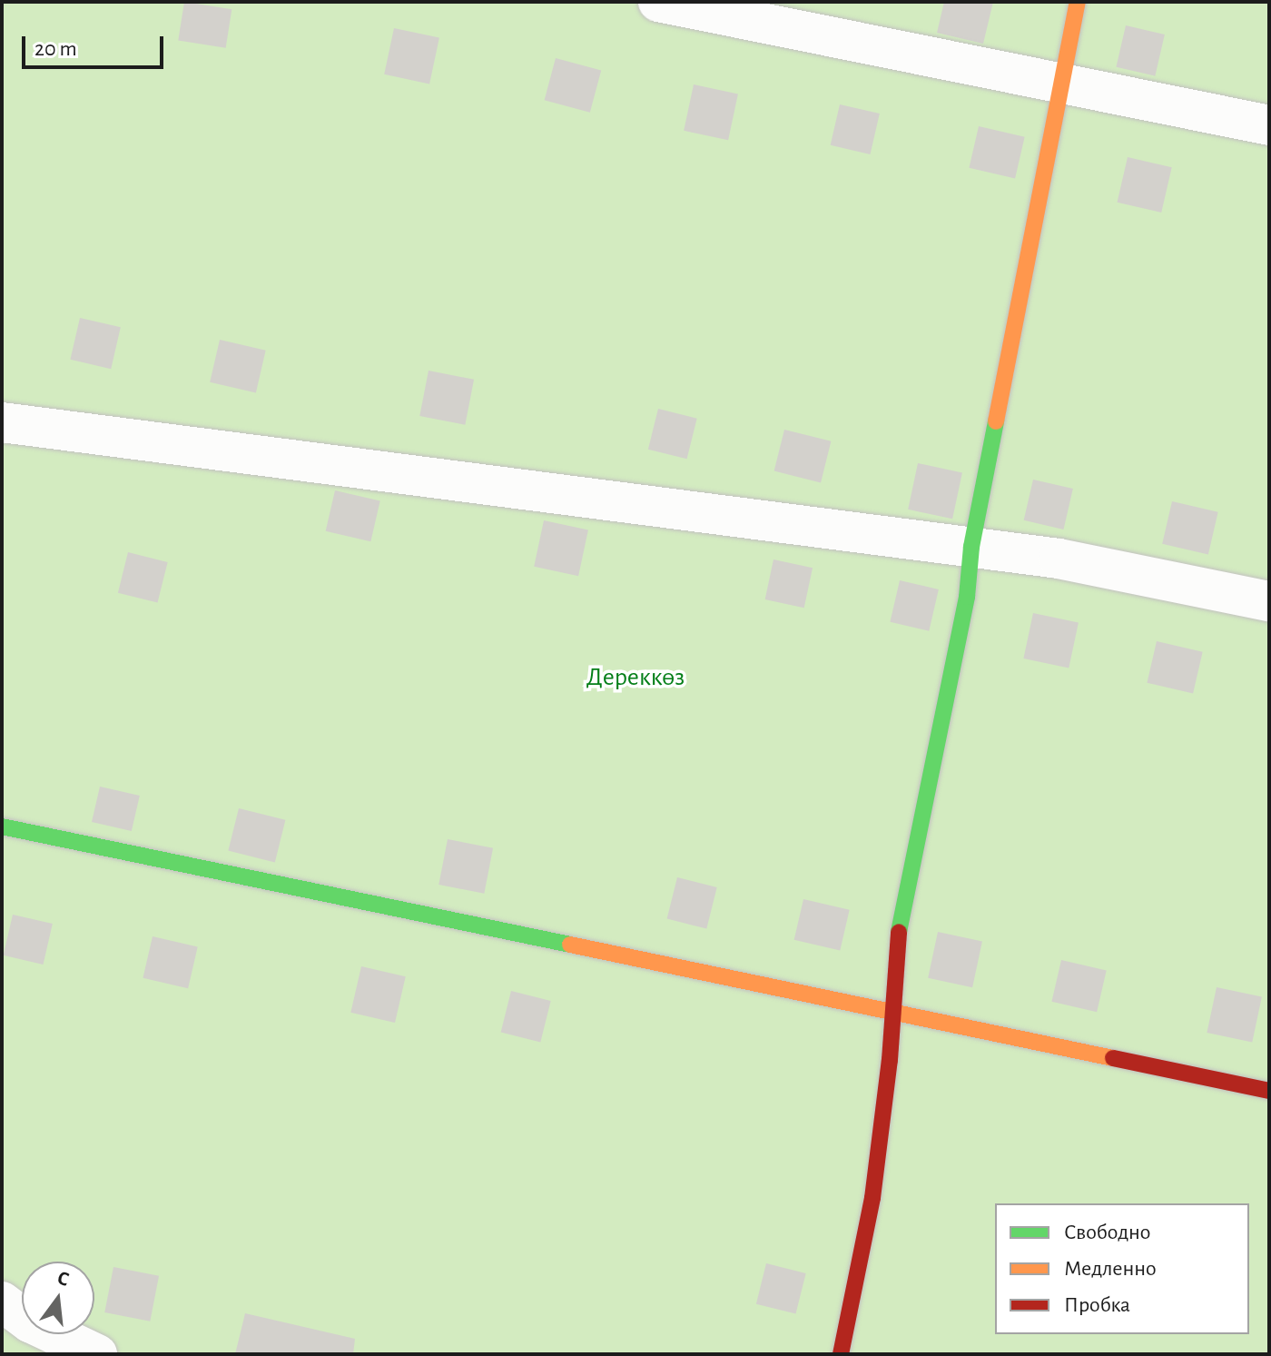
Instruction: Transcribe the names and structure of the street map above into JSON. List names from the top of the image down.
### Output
{
  "parks": ["Дереккөз"],
  "legend": ["Свободно", "Медленно", "Пробка"],
  "scale_bar": "20 m",
  "north": "top"
}
